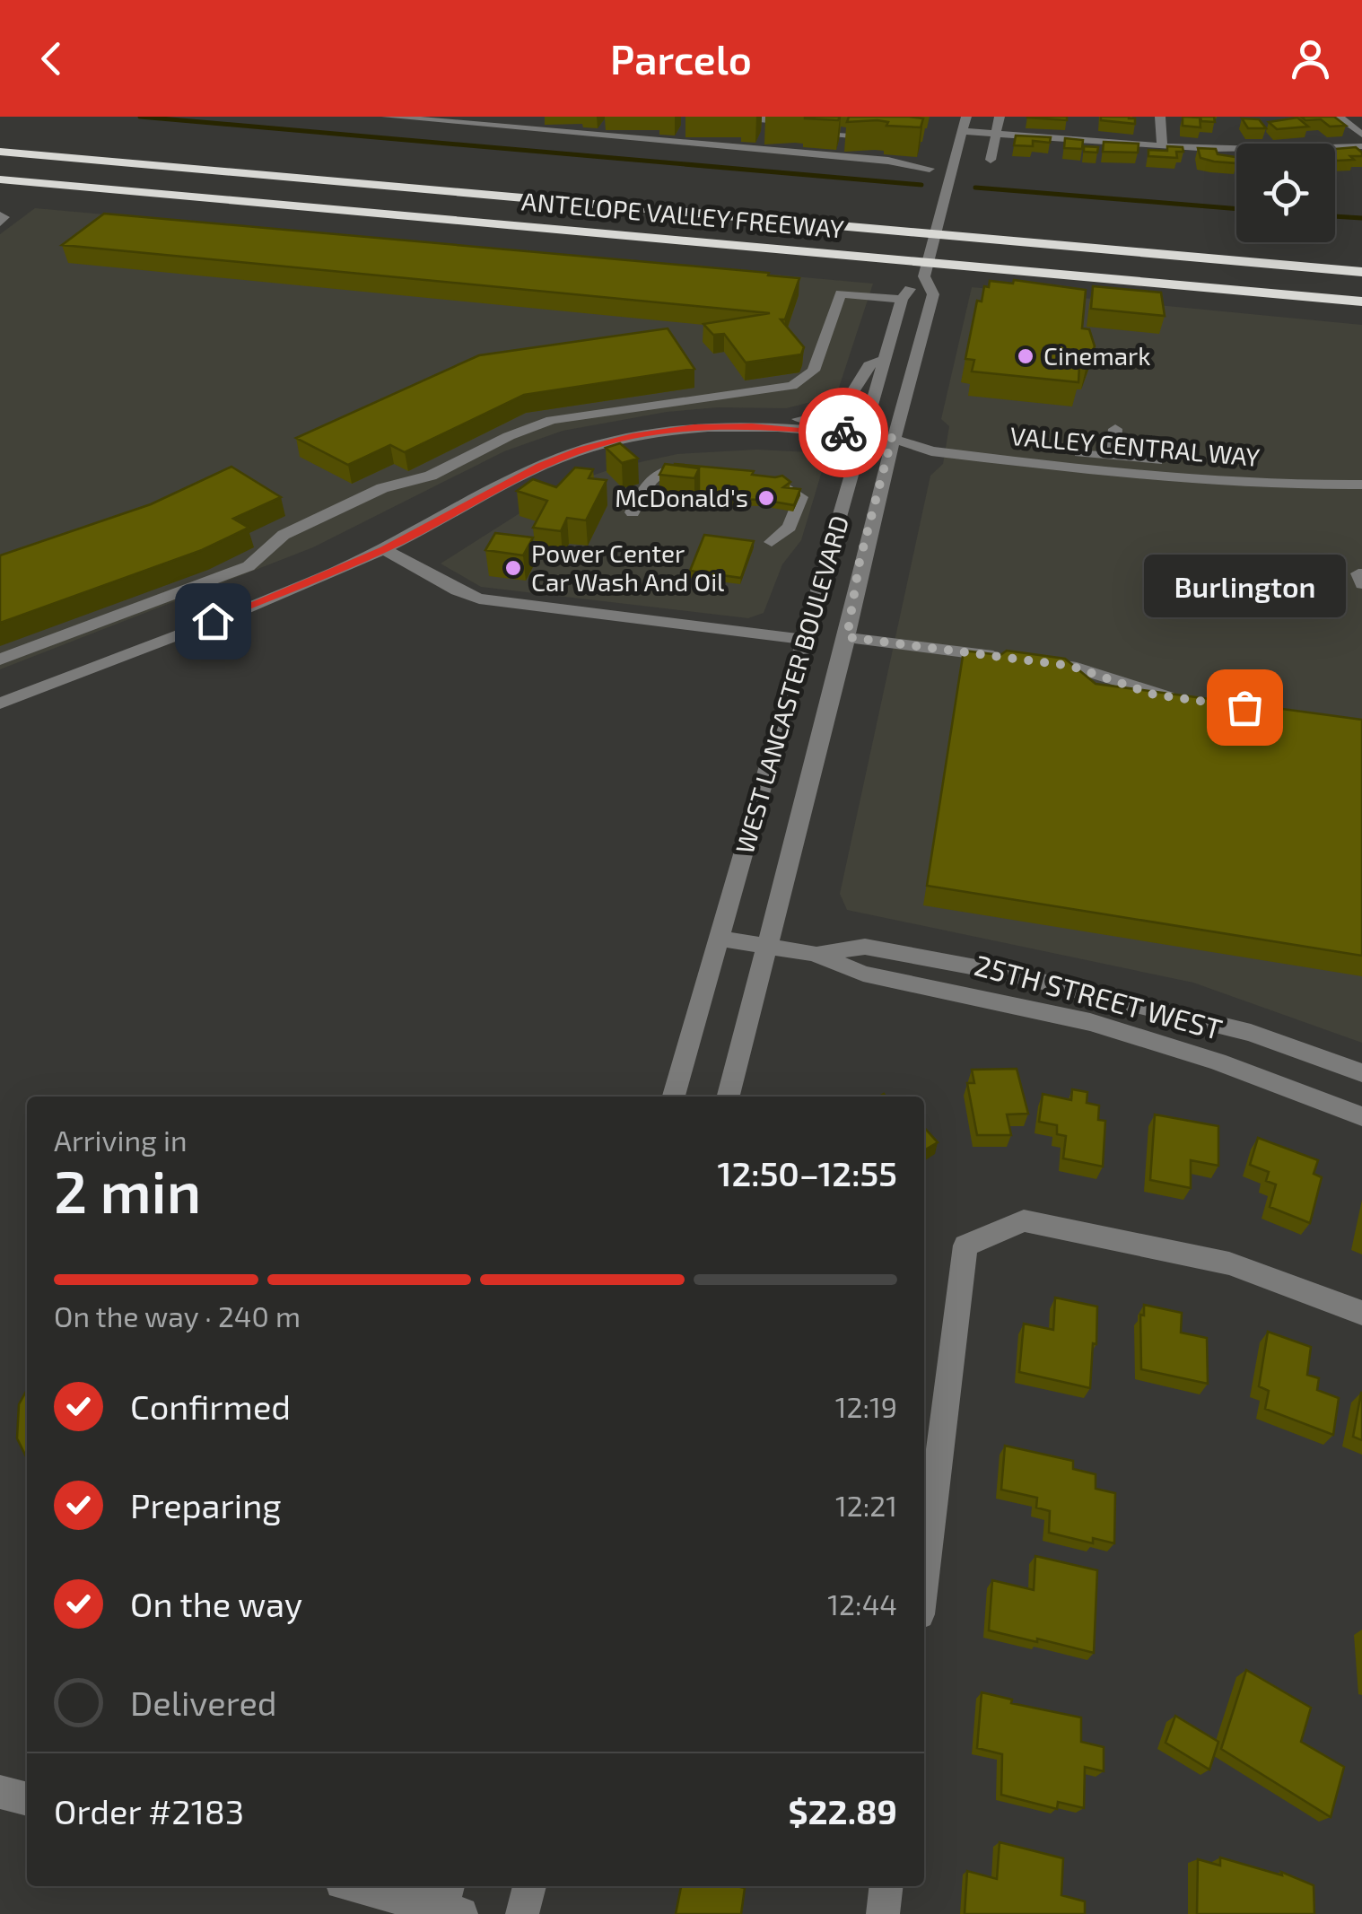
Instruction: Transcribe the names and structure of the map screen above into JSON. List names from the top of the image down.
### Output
{
  "streets": {
    "highway": ["ANTELOPE VALLEY FREEWAY"],
    "street": ["VALLEY CENTRAL WAY", "WEST LANCASTER BOULEVARD", "25TH STREET WEST"]
  },
  "crossings": [
    ["VALLEY CENTRAL WAY", "WEST LANCASTER BOULEVARD"],
    ["WEST LANCASTER BOULEVARD", "25TH STREET WEST"]
  ],
  "places": [
    "Cinemark",
    "McDonald's",
    "Power Center Car Wash And Oil",
    "Burlington"
  ],
  "page": {
    "header": "Parcelo",
    "bubble": "Burlington",
    "heading": ["2 min", "Arriving in", "12:50–12:55"],
    "panel": ["Order #2183", "$22.89"],
    "bar": "On the way · 240 m",
    "list": [
      ["Confirmed", "12:19"],
      ["Preparing", "12:21"],
      ["On the way", "12:44"],
      "Delivered"
    ]
  }
}
